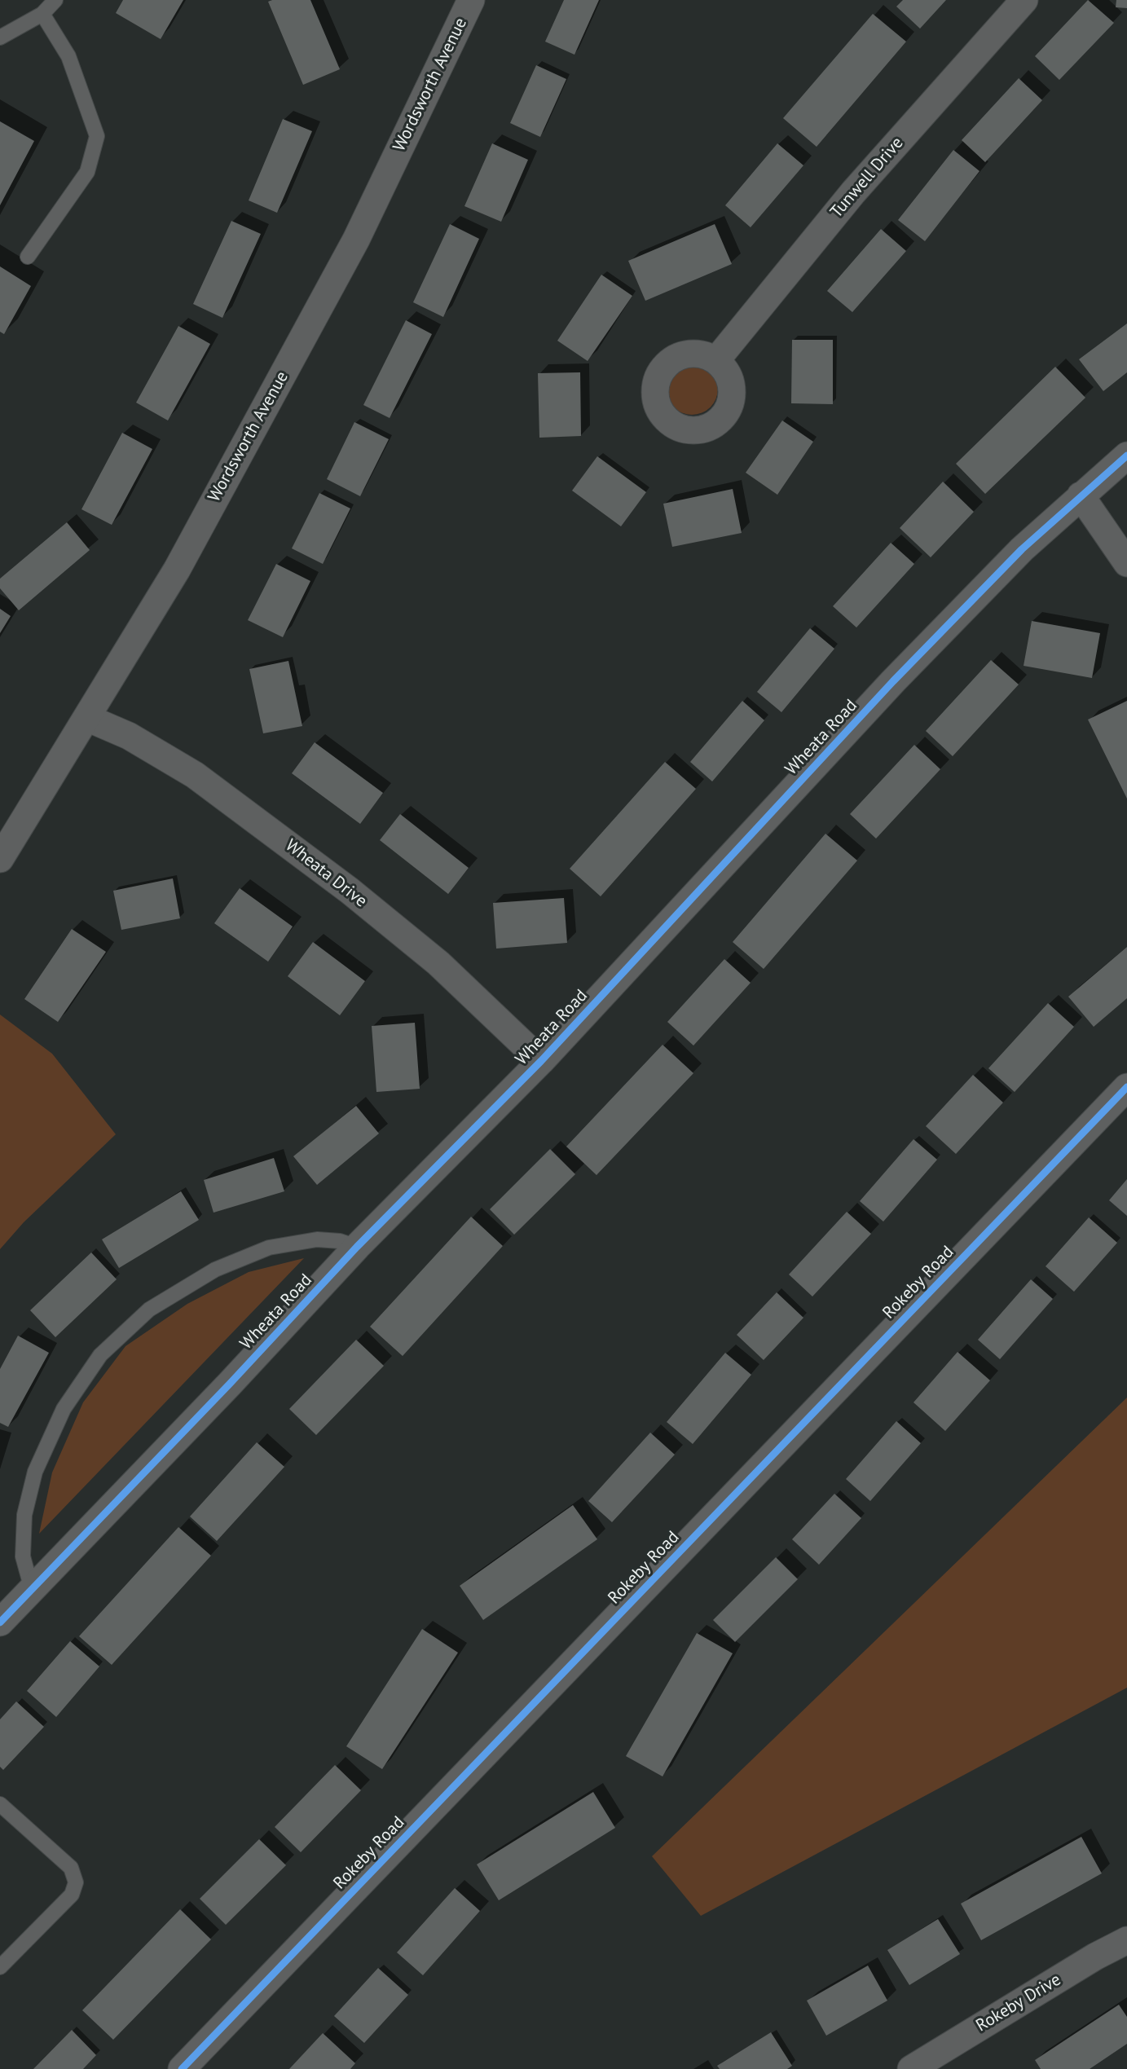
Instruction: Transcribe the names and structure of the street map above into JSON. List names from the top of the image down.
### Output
{
  "streets": {
    "street": [
      "Wordsworth Avenue",
      "Tunwell Drive",
      "Wheata Road",
      "Wheata Drive",
      "Rokeby Road",
      "Rokeby Drive"
    ]
  },
  "crossings": [
    ["Wordsworth Avenue", "Wheata Drive"],
    ["Wheata Road", "Wheata Drive"]
  ]
}
